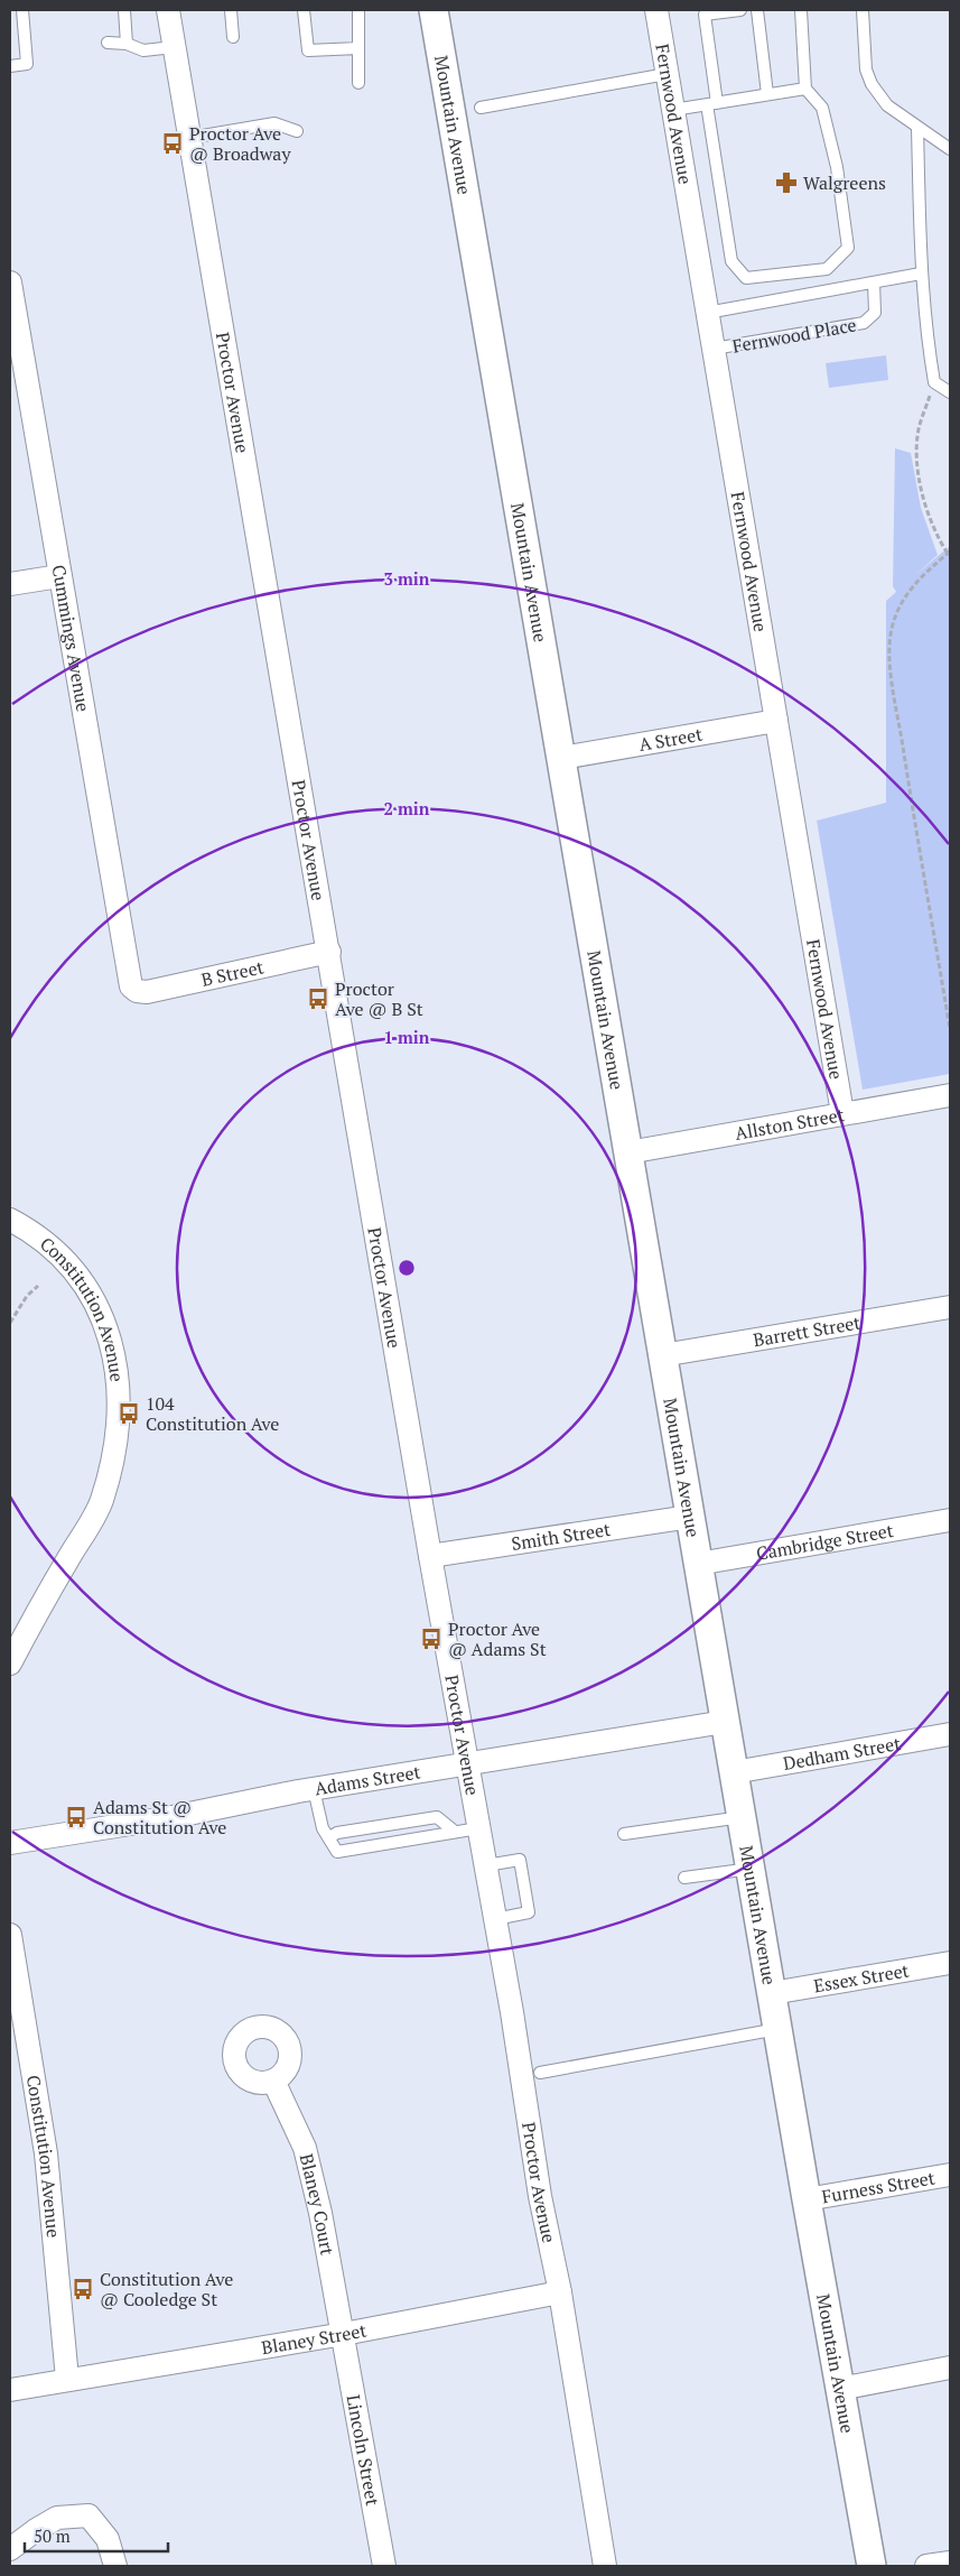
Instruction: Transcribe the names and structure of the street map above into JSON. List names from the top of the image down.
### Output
{
  "streets": {
    "street": [
      "Fernwood Avenue",
      "Mountain Avenue",
      "Proctor Avenue",
      "Cummings Avenue",
      "A Street",
      "B Street",
      "Allston Street",
      "Constitution Avenue",
      "Barrett Street",
      "Smith Street",
      "Cambridge Street",
      "Dedham Street",
      "Adams Street",
      "Essex Street",
      "Furness Street",
      "Blaney Court",
      "Blaney Street",
      "Lincoln Street"
    ],
    "lane": ["Fernwood Place"]
  },
  "crossings": [
    ["Fernwood Avenue", "Fernwood Place"],
    ["Fernwood Avenue", "A Street"],
    ["Fernwood Avenue", "Allston Street"],
    ["Mountain Avenue", "A Street"],
    ["Mountain Avenue", "Allston Street"],
    ["Mountain Avenue", "Barrett Street"],
    ["Mountain Avenue", "Smith Street"],
    ["Mountain Avenue", "Cambridge Street"],
    ["Mountain Avenue", "Dedham Street"],
    ["Mountain Avenue", "Adams Street"],
    ["Mountain Avenue", "Essex Street"],
    ["Mountain Avenue", "Furness Street"],
    ["Proctor Avenue", "B Street"],
    ["Proctor Avenue", "Smith Street"],
    ["Proctor Avenue", "Adams Street"],
    ["Proctor Avenue", "Blaney Street"],
    ["Cummings Avenue", "B Street"],
    ["Constitution Avenue", "Blaney Street"],
    ["Blaney Court", "Blaney Street"],
    ["Blaney Court", "Lincoln Street"],
    ["Blaney Street", "Lincoln Street"]
  ],
  "places": {
    "bus stop": [
      "Proctor Ave @ Broadway",
      "Proctor Ave @ B St",
      "104 Constitution Ave",
      "Proctor Ave @ Adams St",
      "Adams St @ Constitution Ave",
      "Constitution Ave @ Cooledge St"
    ],
    "pharmacy": ["Walgreens"]
  },
  "scale_bar": "50 m",
  "rings": ["3 min", "2 min", "1 min"]
}
